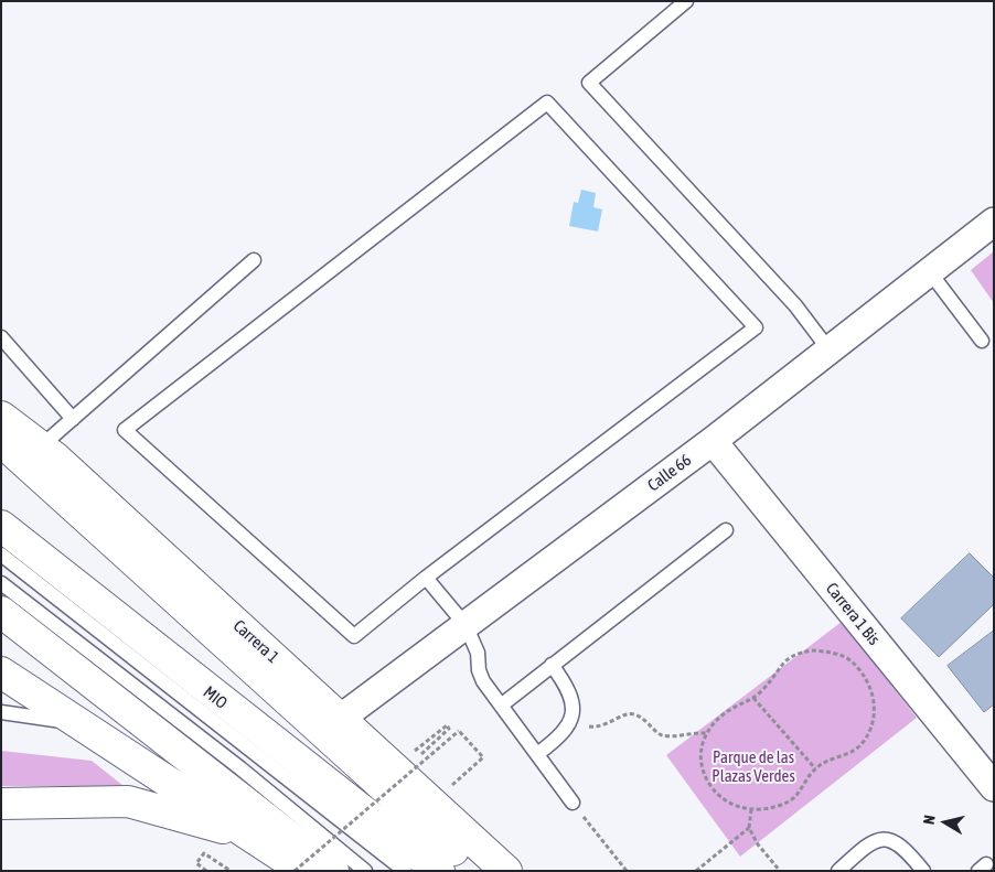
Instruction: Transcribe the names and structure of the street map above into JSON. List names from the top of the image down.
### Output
{
  "streets": {
    "main road": ["Carrera 1"],
    "street": ["Calle 66", "Carrera 1 Bis"],
    "lane": ["MIO"]
  },
  "crossings": [
    ["Calle 66", "Carrera 1 Bis"],
    ["Calle 66", "Carrera 1"]
  ],
  "parks": ["Parque de las Plazas Verdes"],
  "north": "left"
}
